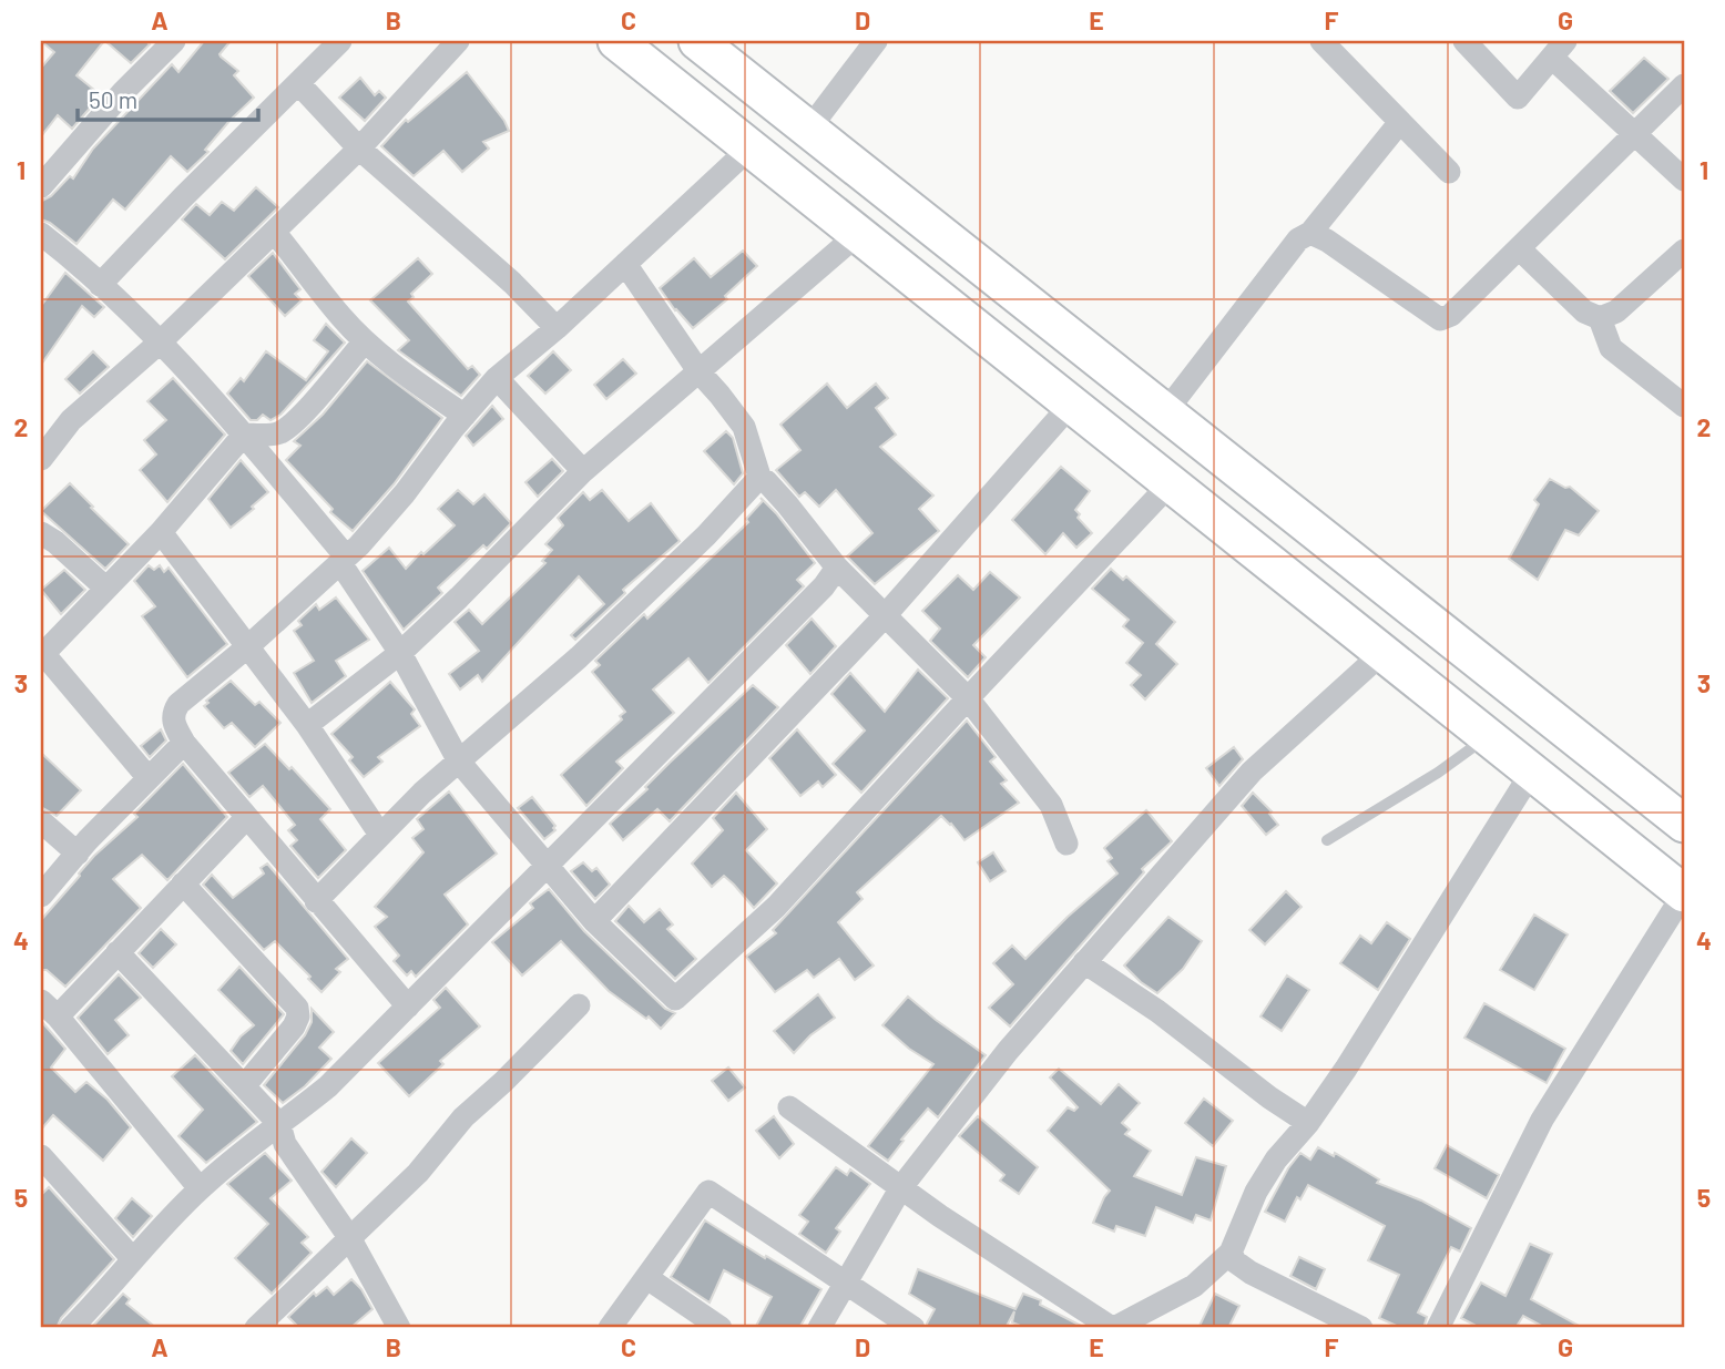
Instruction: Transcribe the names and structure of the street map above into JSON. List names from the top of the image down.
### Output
{
  "scale_bar": "50 m",
  "grid": {
    "columns": [
      "A",
      "B",
      "C",
      "D",
      "E",
      "F",
      "G"
    ],
    "rows": [
      "1",
      "2",
      "3",
      "4",
      "5"
    ]
  }
}
